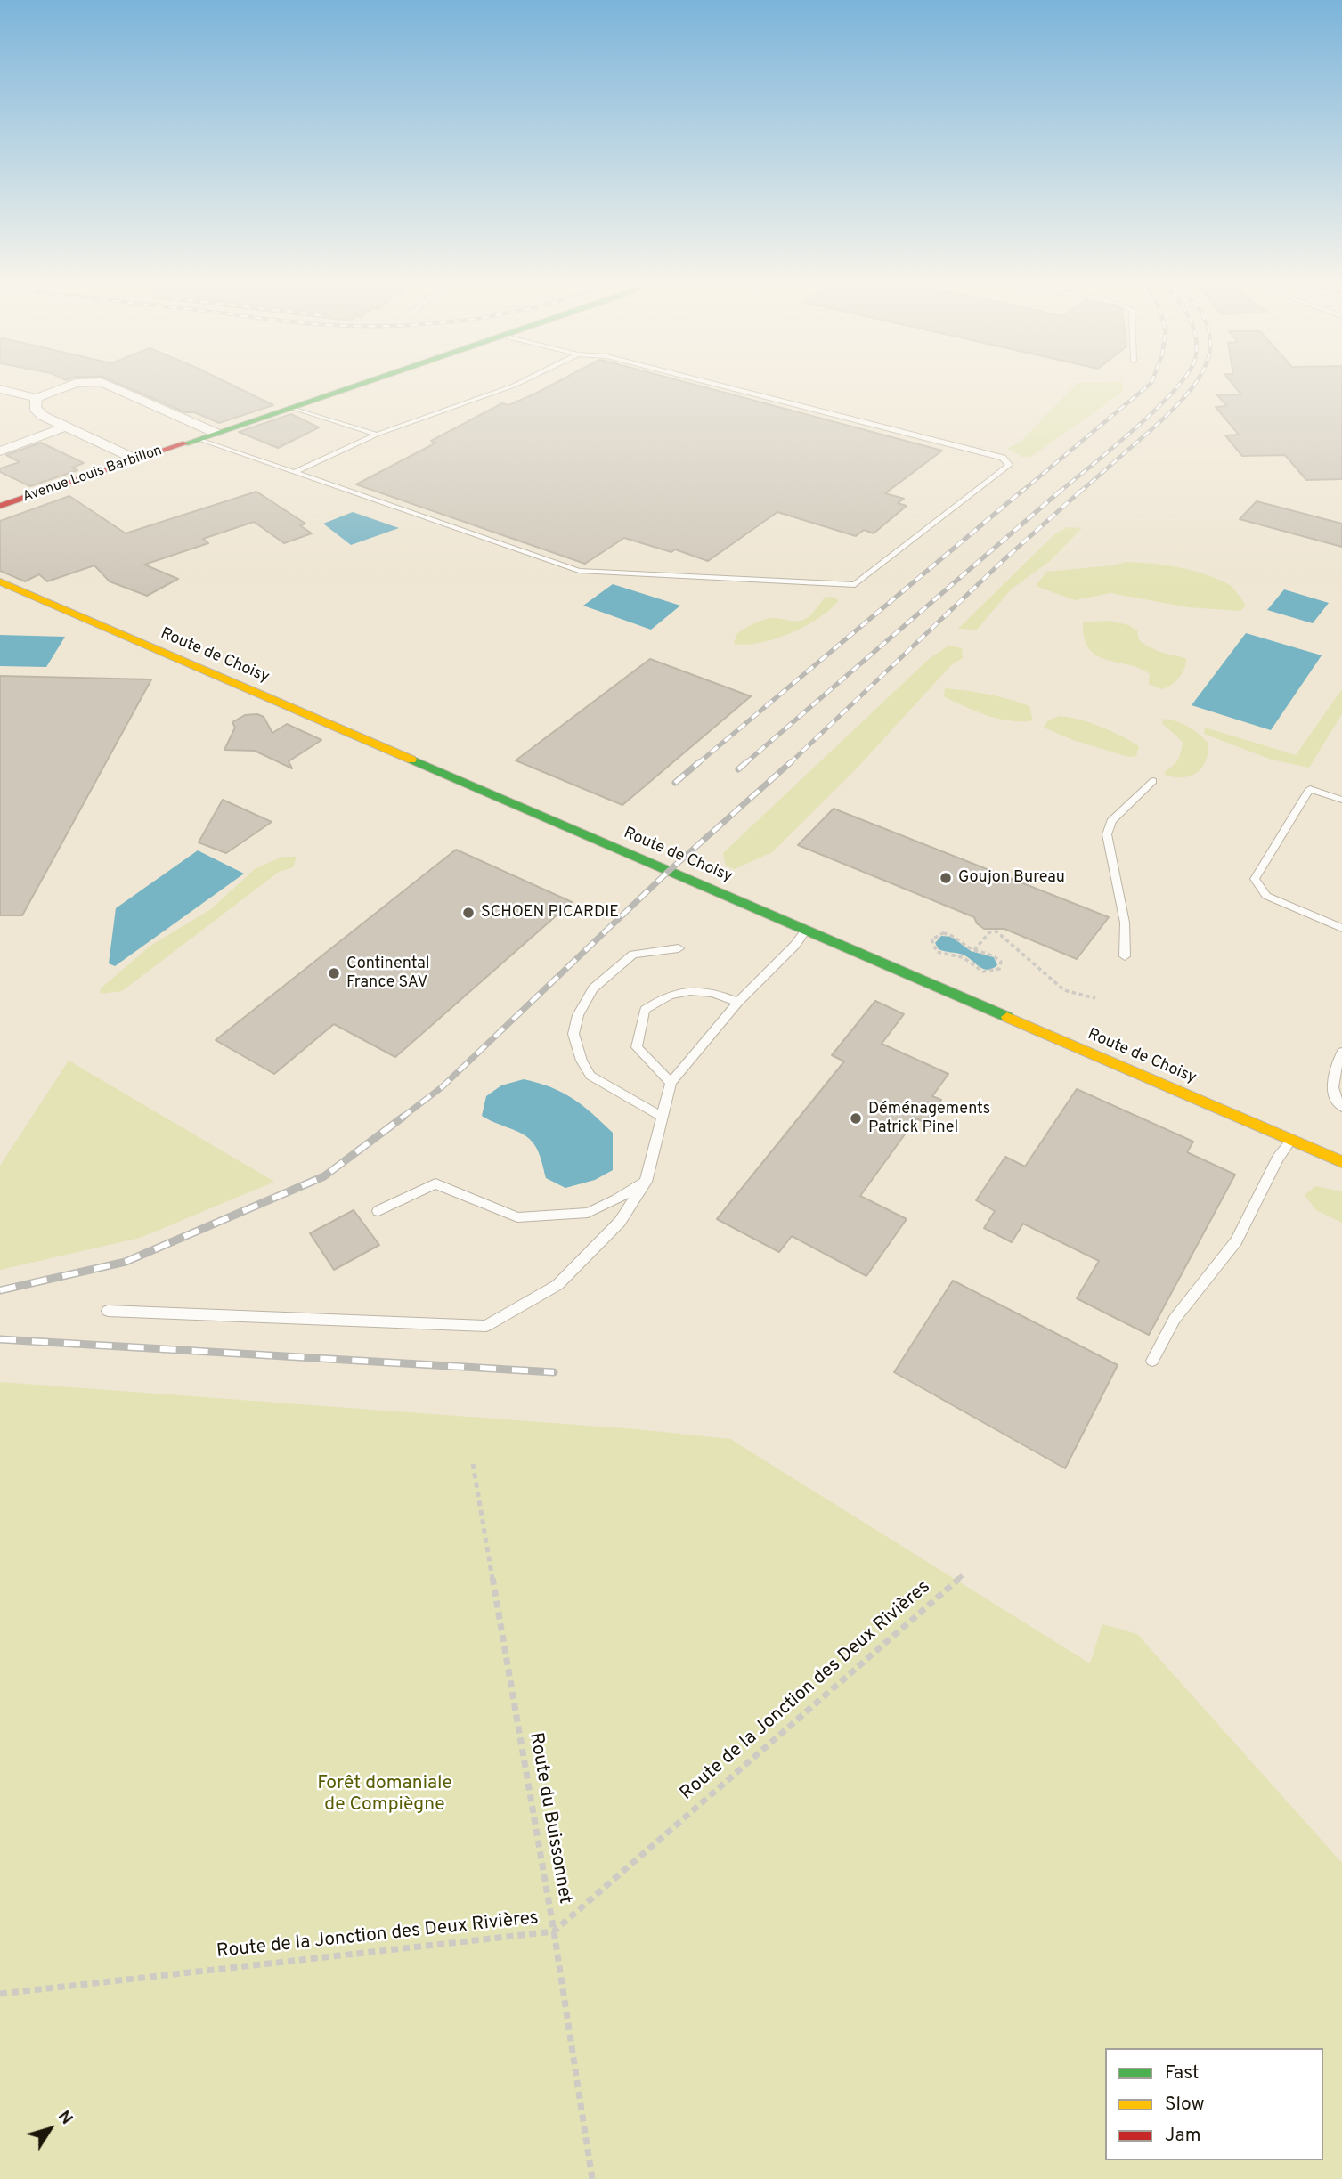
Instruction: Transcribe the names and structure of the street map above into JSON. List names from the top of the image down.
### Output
{
  "streets": {
    "street": ["Avenue Louis Barbillon", "Route de Choisy"],
    "path": ["Route de la Jonction des Deux Rivières", "Route du Buissonnet"]
  },
  "crossings": [
    ["Route de la Jonction des Deux Rivières", "Route du Buissonnet"]
  ],
  "parks": ["Forêt domaniale de Compiègne"],
  "places": [
    "Goujon Bureau",
    "SCHOEN PICARDIE",
    "Continental France SAV",
    "Déménagements Patrick Pinel"
  ],
  "legend": ["Fast", "Slow", "Jam"],
  "north": "top right"
}
